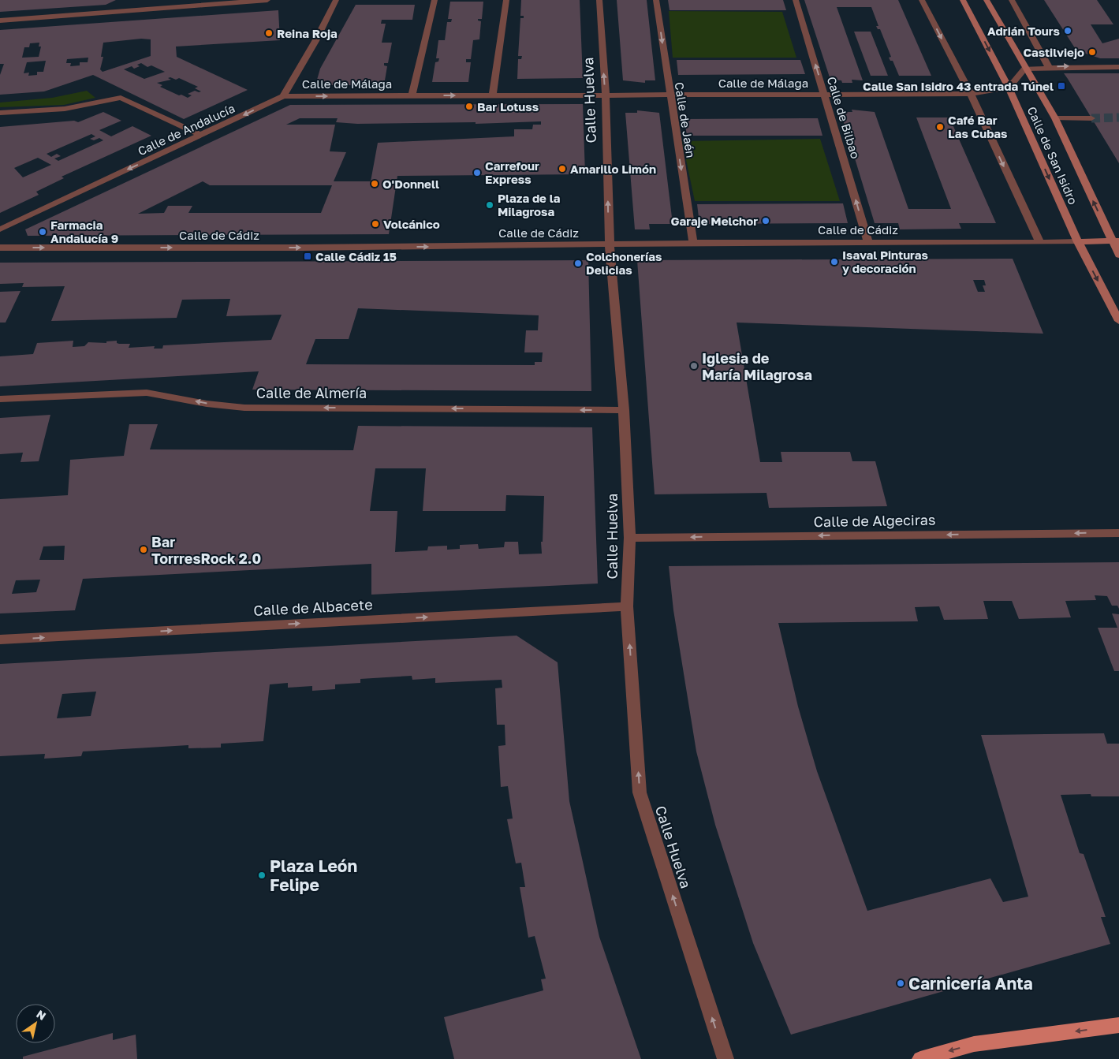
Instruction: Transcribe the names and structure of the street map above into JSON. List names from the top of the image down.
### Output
{
  "streets": {
    "main road": ["Calle de San Isidro"],
    "street": [
      "Calle de Málaga",
      "Calle Huelva",
      "Calle de Bilbao",
      "Calle de Jaén",
      "Calle de Andalucía",
      "Calle de Cádiz",
      "Calle de Almería",
      "Calle de Algeciras",
      "Calle de Albacete"
    ]
  },
  "crossings": [
    ["Calle de Málaga", "Calle Huelva"],
    ["Calle de Málaga", "Calle de Bilbao"],
    ["Calle de Málaga", "Calle de Jaén"],
    ["Calle de Málaga", "Calle de Andalucía"],
    ["Calle de Málaga", "Calle de San Isidro"],
    ["Calle Huelva", "Calle de Cádiz"],
    ["Calle Huelva", "Calle de Almería"],
    ["Calle Huelva", "Calle de Algeciras"],
    ["Calle Huelva", "Calle de Albacete"],
    ["Calle de Bilbao", "Calle de Cádiz"],
    ["Calle de Jaén", "Calle de Cádiz"],
    ["Calle de San Isidro", "Calle de Cádiz"]
  ],
  "one_way": [
    "Calle Huelva",
    "Calle de Bilbao",
    "Calle de Jaén",
    "Calle de Andalucía",
    "Calle de Cádiz",
    "Calle de Almería",
    "Calle de Algeciras",
    "Calle de Albacete"
  ],
  "places": {
    "other": [
      "Adrián Tours",
      "Reina Roja",
      "Castilviejo",
      "Bar Lotuss",
      "Café Bar Las Cubas",
      "Amarillo Limón",
      "Carrefour Express",
      "O'Donnell",
      "Plaza de la Milagrosa",
      "Garaje Melchor",
      "Volcánico",
      "Farmacia Andalucía 9",
      "Isaval Pinturas y decoración",
      "Colchonerías Delicias",
      "Iglesia de María Milagrosa",
      "Bar TorrresRock 2.0",
      "Plaza León Felipe",
      "Carnicería Anta"
    ],
    "transit": ["Calle San Isidro 43 entrada Túnel", "Calle Cádiz 15"]
  },
  "north": "top right"
}
